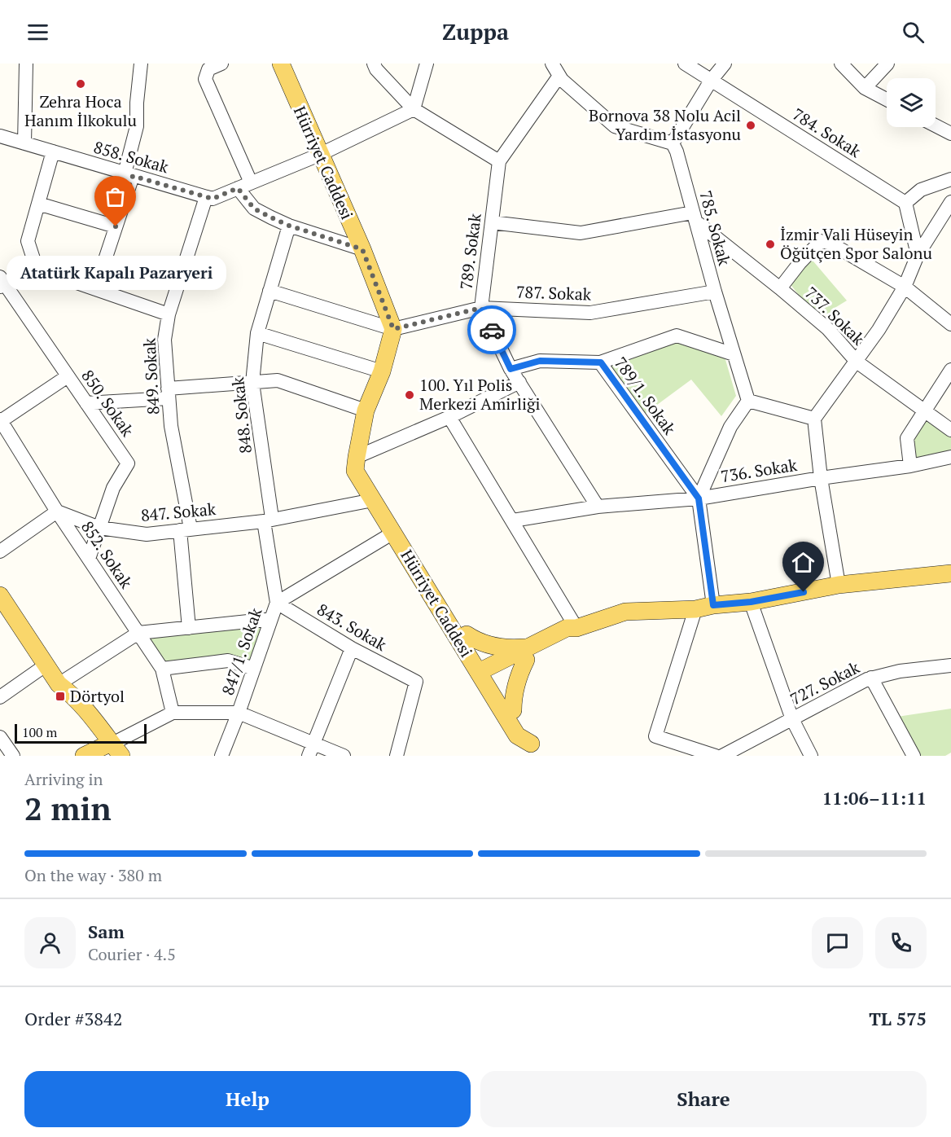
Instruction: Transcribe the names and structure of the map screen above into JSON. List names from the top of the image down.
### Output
{
  "streets": {
    "main road": ["Hürriyet Caddesi"],
    "street": [
      "784. Sokak",
      "858. Sokak",
      "785. Sokak",
      "789. Sokak",
      "787. Sokak",
      "737. Sokak",
      "849. Sokak",
      "789/1. Sokak",
      "850. Sokak",
      "848. Sokak",
      "736. Sokak",
      "847. Sokak",
      "852. Sokak",
      "843. Sokak",
      "847/1. Sokak",
      "727. Sokak"
    ]
  },
  "crossings": [
    ["858. Sokak", "849. Sokak"],
    ["Hürriyet Caddesi", "787. Sokak"],
    ["Hürriyet Caddesi", "847. Sokak"],
    ["Hürriyet Caddesi", "847/1. Sokak"],
    ["785. Sokak", "787. Sokak"],
    ["785. Sokak", "737. Sokak"],
    ["789. Sokak", "787. Sokak"],
    ["789. Sokak", "789/1. Sokak"],
    ["789. Sokak", "736. Sokak"],
    ["849. Sokak", "847. Sokak"],
    ["789/1. Sokak", "736. Sokak"],
    ["850. Sokak", "847. Sokak"],
    ["850. Sokak", "852. Sokak"],
    ["848. Sokak", "847. Sokak"],
    ["847. Sokak", "852. Sokak"],
    ["843. Sokak", "847/1. Sokak"]
  ],
  "places": {
    "other": [
      "Zehra Hoca Hanım İlkokulu",
      "Bornova 38 Nolu Acil Yardım İstasyonu",
      "Atatürk Kapalı Pazaryeri",
      "İzmir Vali Hüseyin Öğütçen Spor Salonu",
      "100. Yıl Polis Merkezi Amirliği"
    ],
    "transit": ["Dörtyol"]
  },
  "scale_bar": "100 m",
  "page": {
    "header": "Zuppa",
    "bubble": "Atatürk Kapalı Pazaryeri",
    "scale": "100 m",
    "heading": ["2 min", "Arriving in", "11:06–11:11"],
    "panel": [
      "Sam",
      "Courier · 4.5",
      "Order #3842",
      "TL 575"
    ],
    "bar": "On the way · 380 m",
    "buttons": ["Help", "Share"]
  }
}
